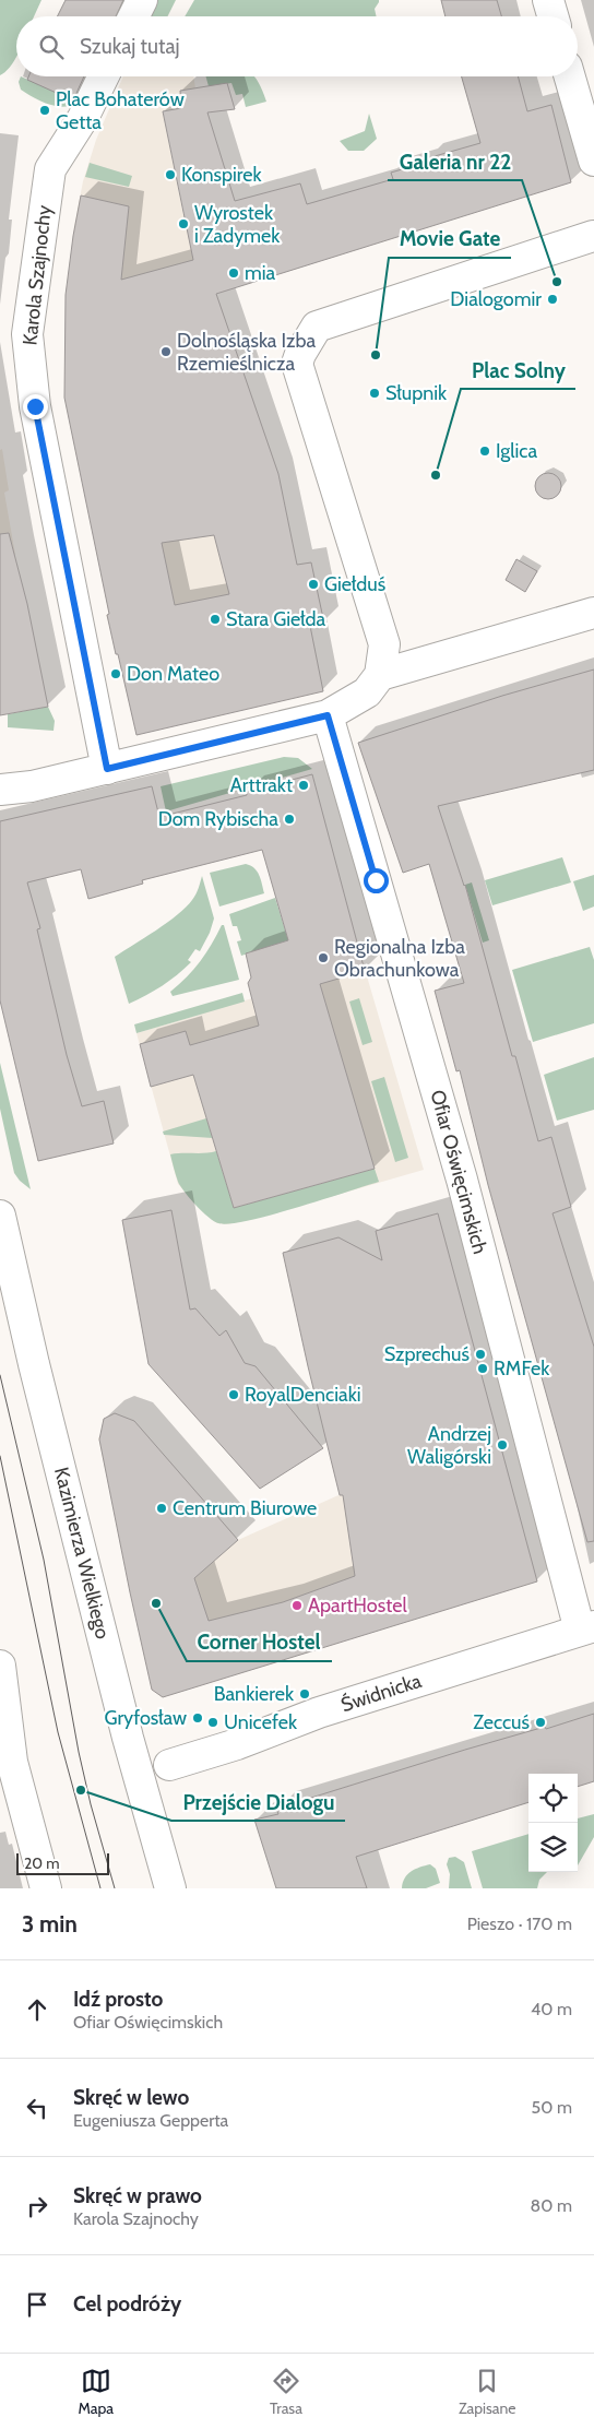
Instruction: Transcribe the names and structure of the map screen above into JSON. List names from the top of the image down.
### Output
{
  "streets": {
    "street": [
      "Karola Szajnochy",
      "Ofiar Oświęcimskich",
      "Kazimierza Wielkiego",
      "Świdnicka"
    ]
  },
  "crossings": [
    ["Ofiar Oświęcimskich", "Świdnicka"]
  ],
  "places": [
    "Plac Bohaterów Getta",
    "Konspirek",
    "Wyrostek i Zadymek",
    "mia",
    "Galeria nr 22",
    "Dialogomir",
    "Dolnośląska Izba Rzemieślnicza",
    "Movie Gate",
    "Słupnik",
    "Iglica",
    "Plac Solny",
    "Giełduś",
    "Stara Giełda",
    "Don Mateo",
    "Arttrakt",
    "Dom Rybischa",
    "Regionalna Izba Obrachunkowa",
    "Szprechuś",
    "RMFek",
    "RoyalDenciaki",
    "Andrzej Waligórski",
    "Centrum Biurowe",
    "Corner Hostel",
    "ApartHostel",
    "Bankierek",
    "Gryfosław",
    "Unicefek",
    "Zeccuś",
    "Przejście Dialogu"
  ],
  "scale_bar": "20 m",
  "page": {
    "search": "Szukaj tutaj",
    "scale": "20 m",
    "heading": ["3 min", "Pieszo · 170 m"],
    "list": [
      ["Idź prosto", "Ofiar Oświęcimskich", "40 m"],
      ["Skręć w lewo", "Eugeniusza Gepperta", "50 m"],
      ["Skręć w prawo", "Karola Szajnochy", "80 m"],
      "Cel podróży"
    ],
    "nav": ["Mapa", "Trasa", "Zapisane"]
  }
}
